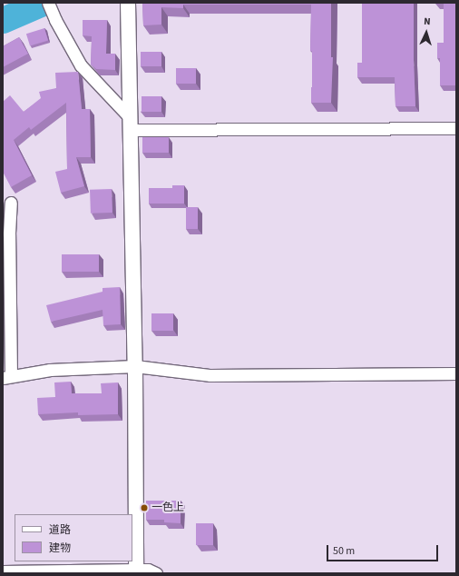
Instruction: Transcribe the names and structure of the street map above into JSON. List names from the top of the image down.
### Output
{
  "places": ["一色上"],
  "legend": ["道路", "建物"],
  "scale_bar": "50 m",
  "north": "top"
}
